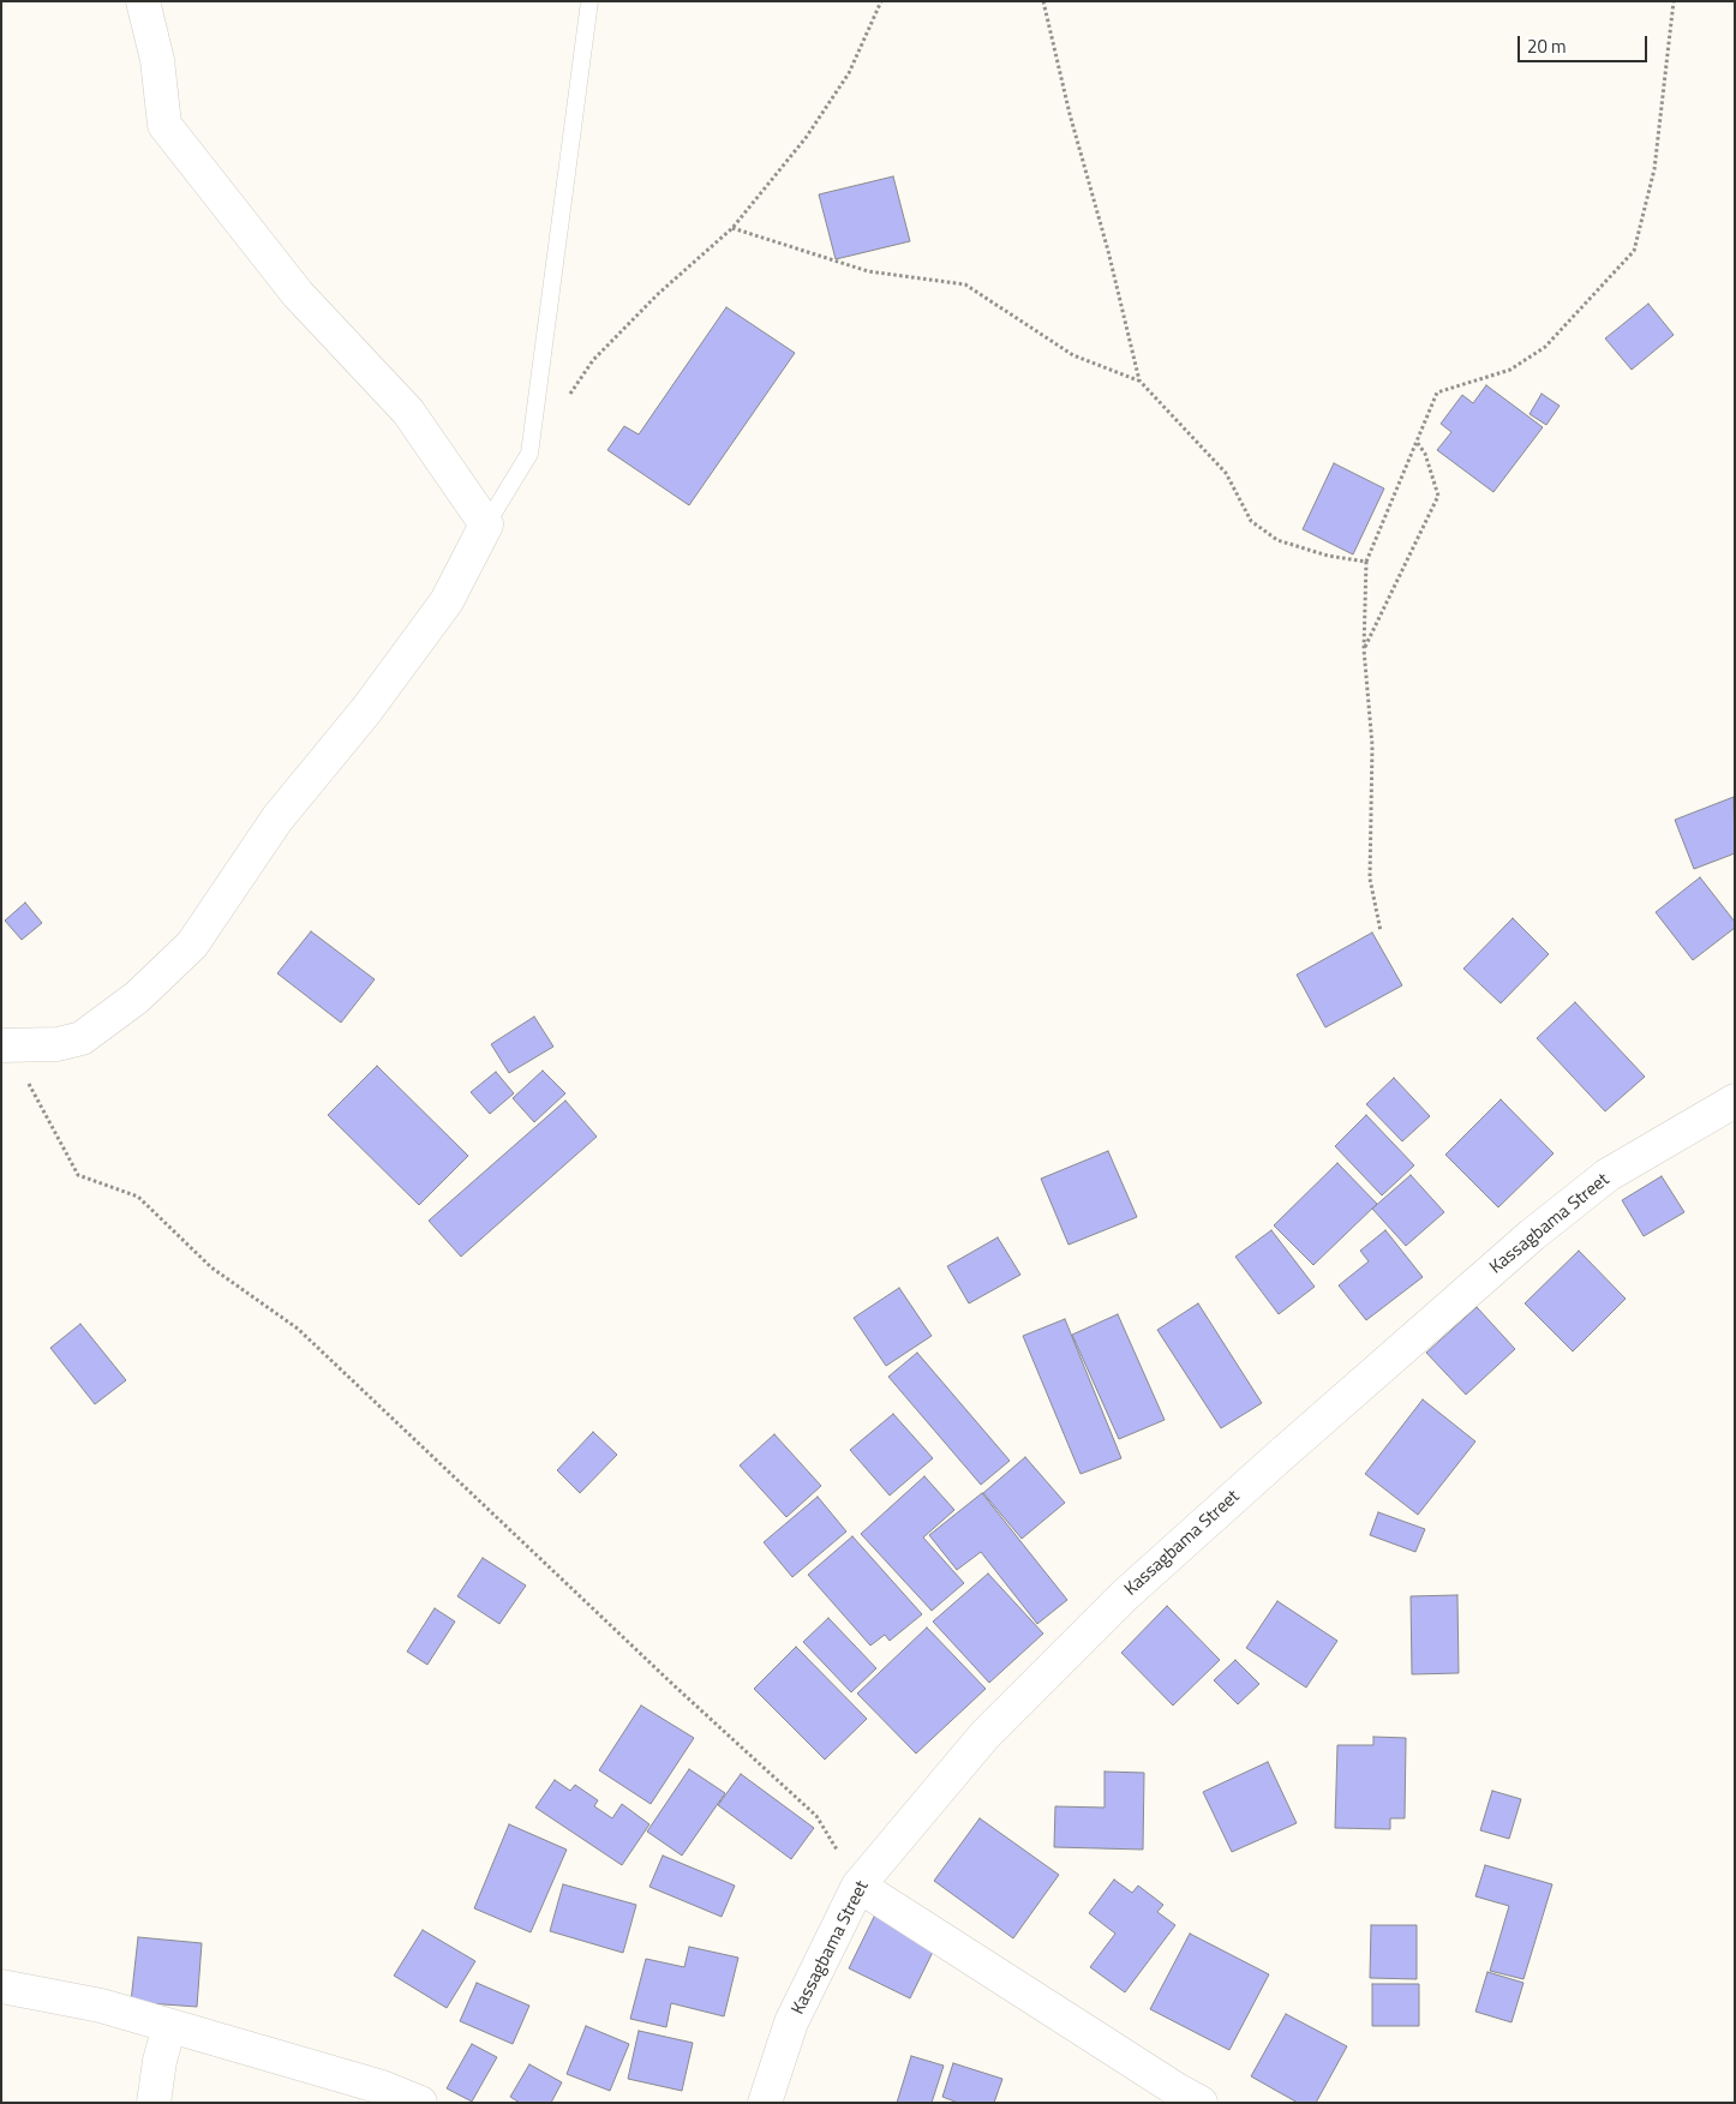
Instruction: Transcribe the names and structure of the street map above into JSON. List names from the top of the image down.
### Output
{
  "streets": {
    "street": ["Kassagbama Street"]
  },
  "scale_bar": "20 m"
}
